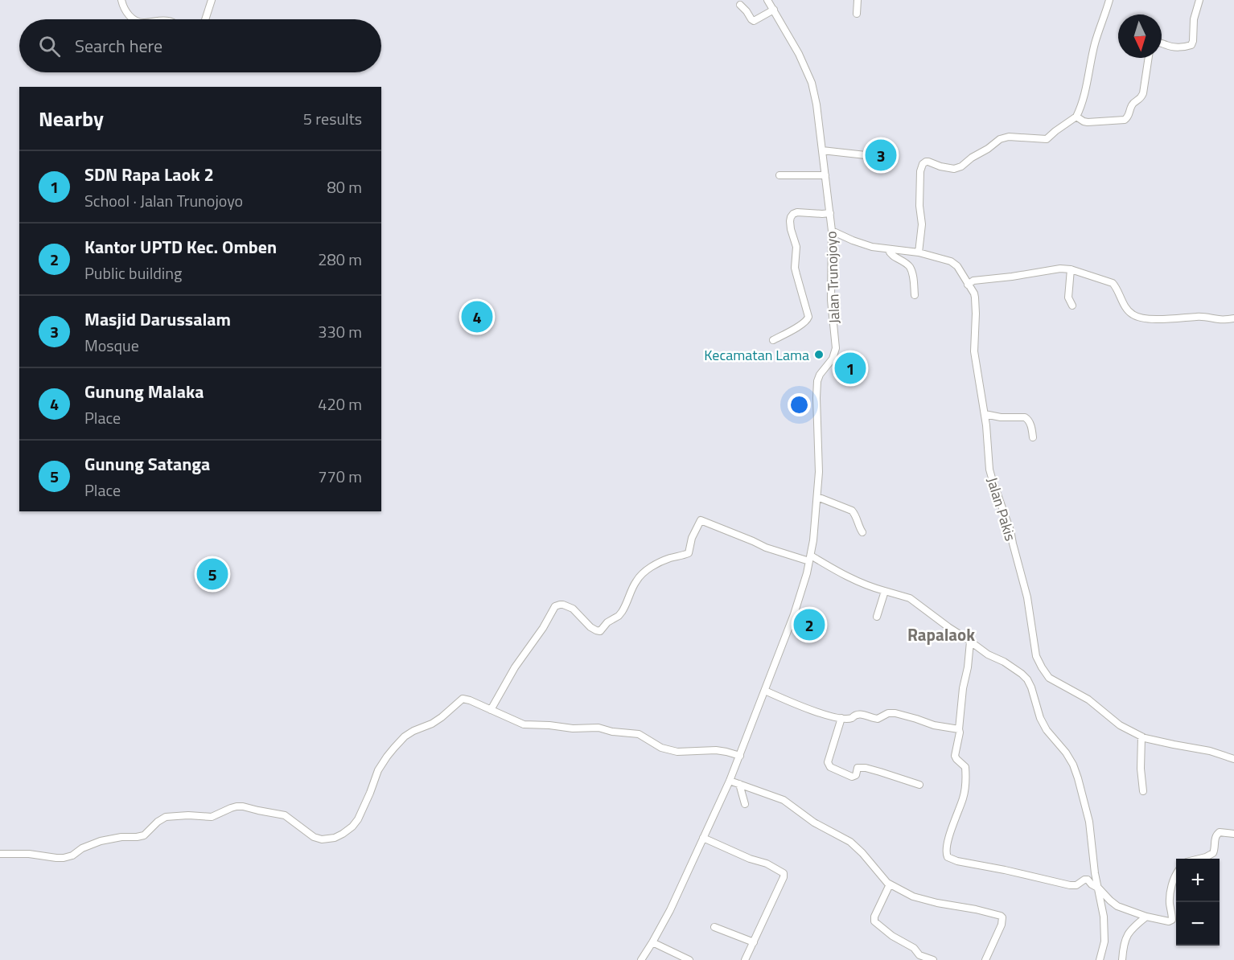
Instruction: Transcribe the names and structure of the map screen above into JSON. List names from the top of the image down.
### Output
{
  "streets": {
    "street": ["Jalan Trunojoyo", "Jalan Pakis"]
  },
  "crossings": [
    ["Jalan Trunojoyo", "Jalan Pakis"]
  ],
  "districts": ["Rapalaok"],
  "places": ["Kecamatan Lama"],
  "north": "bottom",
  "page": {
    "search": "Search here",
    "heading": ["Nearby", "5 results"],
    "pins": [
      "3",
      "4",
      "1",
      "5",
      "2"
    ],
    "list": [
      {
        "mark": "1",
        "name": "SDN Rapa Laok 2",
        "note": "School · Jalan Trunojoyo",
        "value": "80 m"
      },
      {
        "mark": "2",
        "name": "Kantor UPTD Kec. Omben",
        "note": "Public building",
        "value": "280 m"
      },
      {
        "mark": "3",
        "name": "Masjid Darussalam",
        "note": "Mosque",
        "value": "330 m"
      },
      {
        "mark": "4",
        "name": "Gunung Malaka",
        "note": "Place",
        "value": "420 m"
      },
      {
        "mark": "5",
        "name": "Gunung Satanga",
        "note": "Place",
        "value": "770 m"
      }
    ],
    "map_buttons": ["+", "−"]
  }
}
